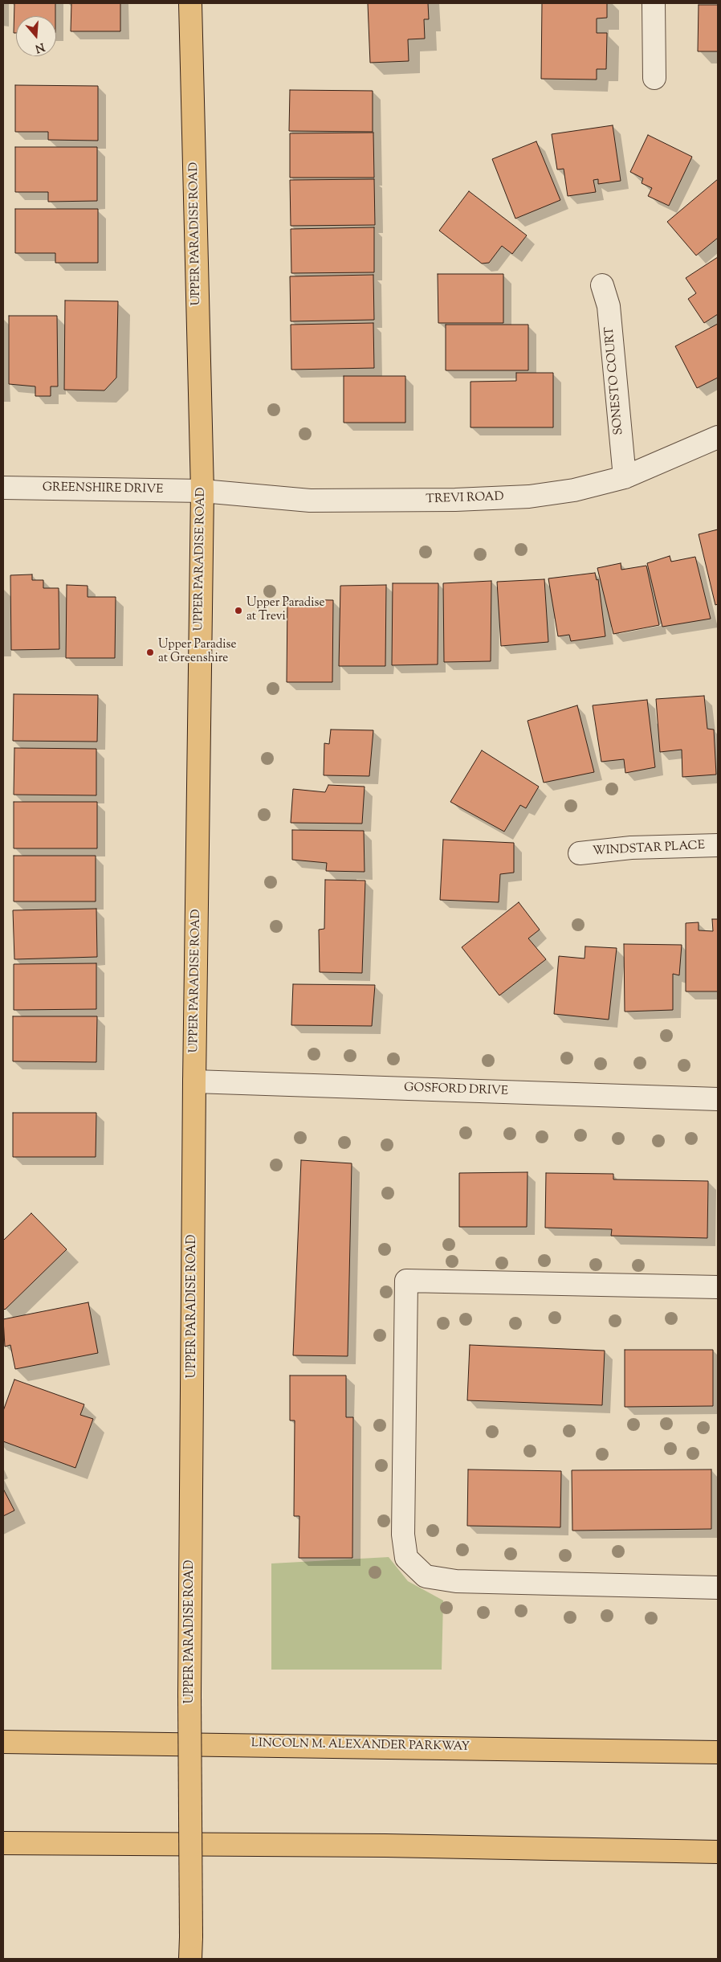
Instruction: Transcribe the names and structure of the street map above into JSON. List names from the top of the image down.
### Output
{
  "streets": {
    "main road": ["UPPER PARADISE ROAD", "LINCOLN M. ALEXANDER PARKWAY"],
    "street": [
      "SONESTO COURT",
      "GREENSHIRE DRIVE",
      "TREVI ROAD",
      "WINDSTAR PLACE",
      "GOSFORD DRIVE"
    ]
  },
  "crossings": [
    ["UPPER PARADISE ROAD", "GREENSHIRE DRIVE"],
    ["UPPER PARADISE ROAD", "TREVI ROAD"],
    ["UPPER PARADISE ROAD", "GOSFORD DRIVE"],
    ["SONESTO COURT", "TREVI ROAD"],
    ["GREENSHIRE DRIVE", "TREVI ROAD"]
  ],
  "places": ["Upper Paradise at Trevi", "Upper Paradise at Greenshire"],
  "north": "bottom"
}
